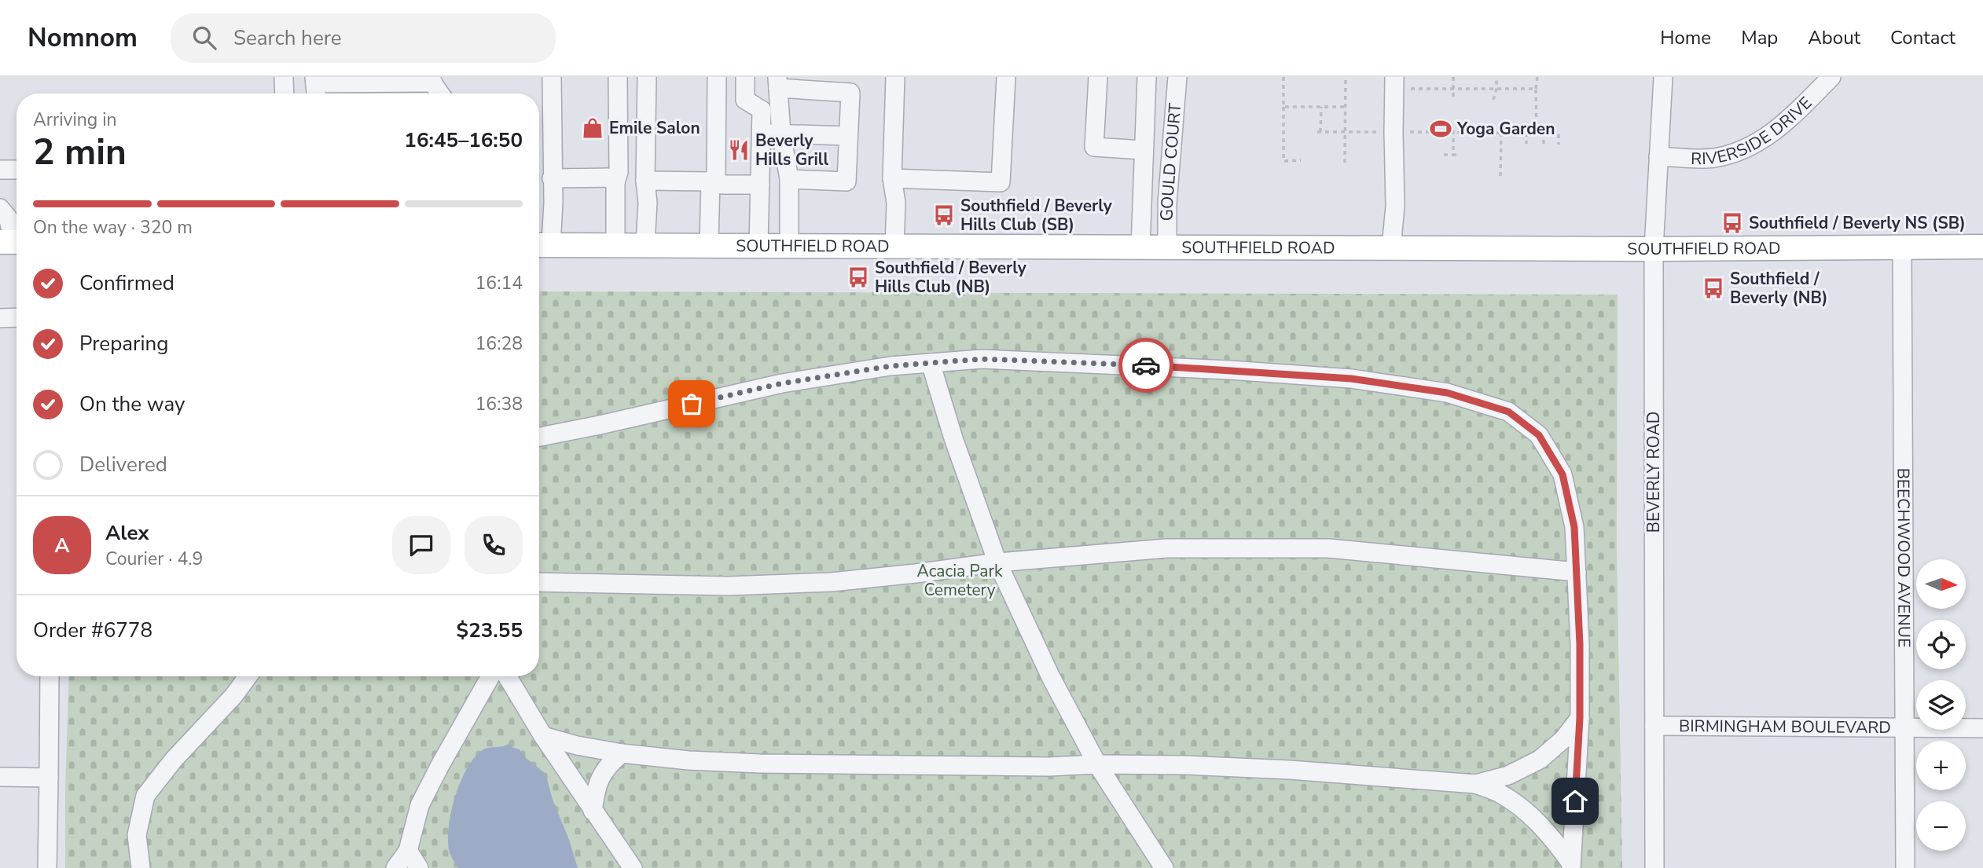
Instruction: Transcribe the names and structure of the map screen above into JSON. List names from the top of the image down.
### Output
{
  "streets": {
    "main road": ["SOUTHFIELD ROAD"],
    "street": [
      "RIVERSIDE DRIVE",
      "GOULD COURT",
      "BEVERLY ROAD",
      "BEECHWOOD AVENUE",
      "BIRMINGHAM BOULEVARD"
    ]
  },
  "crossings": [
    ["RIVERSIDE DRIVE", "BEVERLY ROAD"],
    ["GOULD COURT", "SOUTHFIELD ROAD"],
    ["SOUTHFIELD ROAD", "BEVERLY ROAD"],
    ["SOUTHFIELD ROAD", "BEECHWOOD AVENUE"],
    ["BEVERLY ROAD", "BIRMINGHAM BOULEVARD"],
    ["BEECHWOOD AVENUE", "BIRMINGHAM BOULEVARD"]
  ],
  "parks": ["Acacia Park Cemetery"],
  "places": {
    "shop": ["Emile Salon"],
    "sports": ["Yoga Garden"],
    "restaurant": ["Beverly Hills Grill"],
    "bus stop": [
      "Southfield / Beverly Hills Club (SB)",
      "Southfield / Beverly NS (SB)",
      "Southfield / Beverly Hills Club (NB)",
      "Southfield / Beverly (NB)"
    ]
  },
  "north": "right",
  "page": {
    "header": "Nomnom",
    "search": "Search here",
    "nav": [
      "Home",
      "Map",
      "About",
      "Contact"
    ],
    "heading": ["2 min", "Arriving in", "16:45–16:50"],
    "panel": [
      "Alex",
      "Courier · 4.9",
      "Order #6778",
      "$23.55"
    ],
    "bar": "On the way · 320 m",
    "list": [
      ["Confirmed", "16:14"],
      ["Preparing", "16:28"],
      ["On the way", "16:38"],
      "Delivered"
    ],
    "round": "A",
    "map_buttons": ["+", "−"]
  }
}
